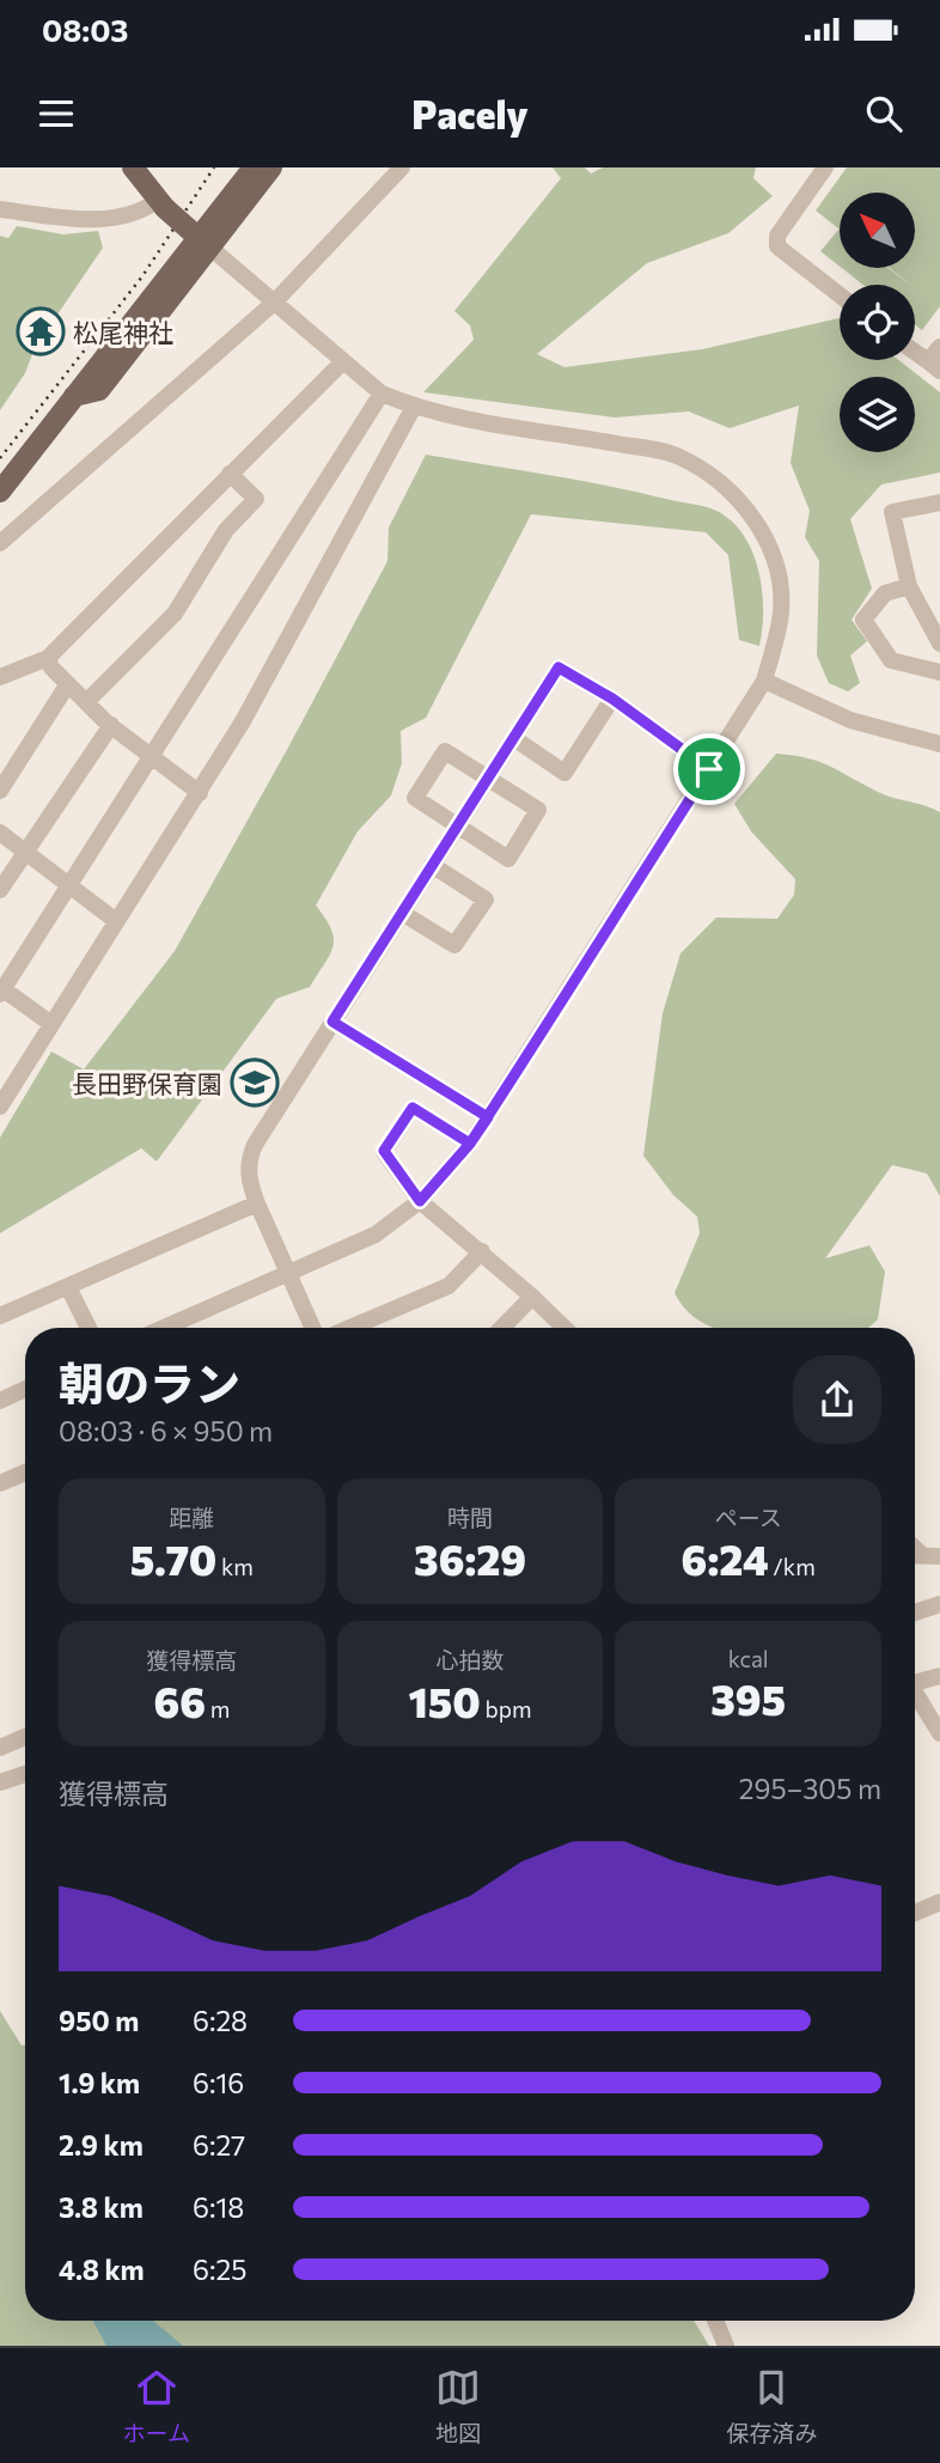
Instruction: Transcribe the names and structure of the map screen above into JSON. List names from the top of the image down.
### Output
{
  "places": {
    "temple": ["松尾神社"],
    "school or university": ["長田野保育園"]
  },
  "north": "top left",
  "page": {
    "status": "08:03",
    "header": "Pacely",
    "heading": ["朝のラン", "08:03 · 6 × 950 m"],
    "stats": [
      ["距離", "5.70 km"],
      ["時間", "36:29"],
      ["ペース", "6:24 /km"],
      ["獲得標高", "66 m"],
      ["心拍数", "150 bpm"],
      ["kcal", "395"]
    ],
    "chart": ["獲得標高", "295–305 m"],
    "list": [
      {
        "name": "950 m",
        "note": "6:28"
      },
      {
        "name": "1.9 km",
        "note": "6:16"
      },
      {
        "name": "2.9 km",
        "note": "6:27"
      },
      {
        "name": "3.8 km",
        "note": "6:18"
      },
      {
        "name": "4.8 km",
        "note": "6:25"
      }
    ],
    "tabs": ["ホーム", "地図", "保存済み"]
  }
}
